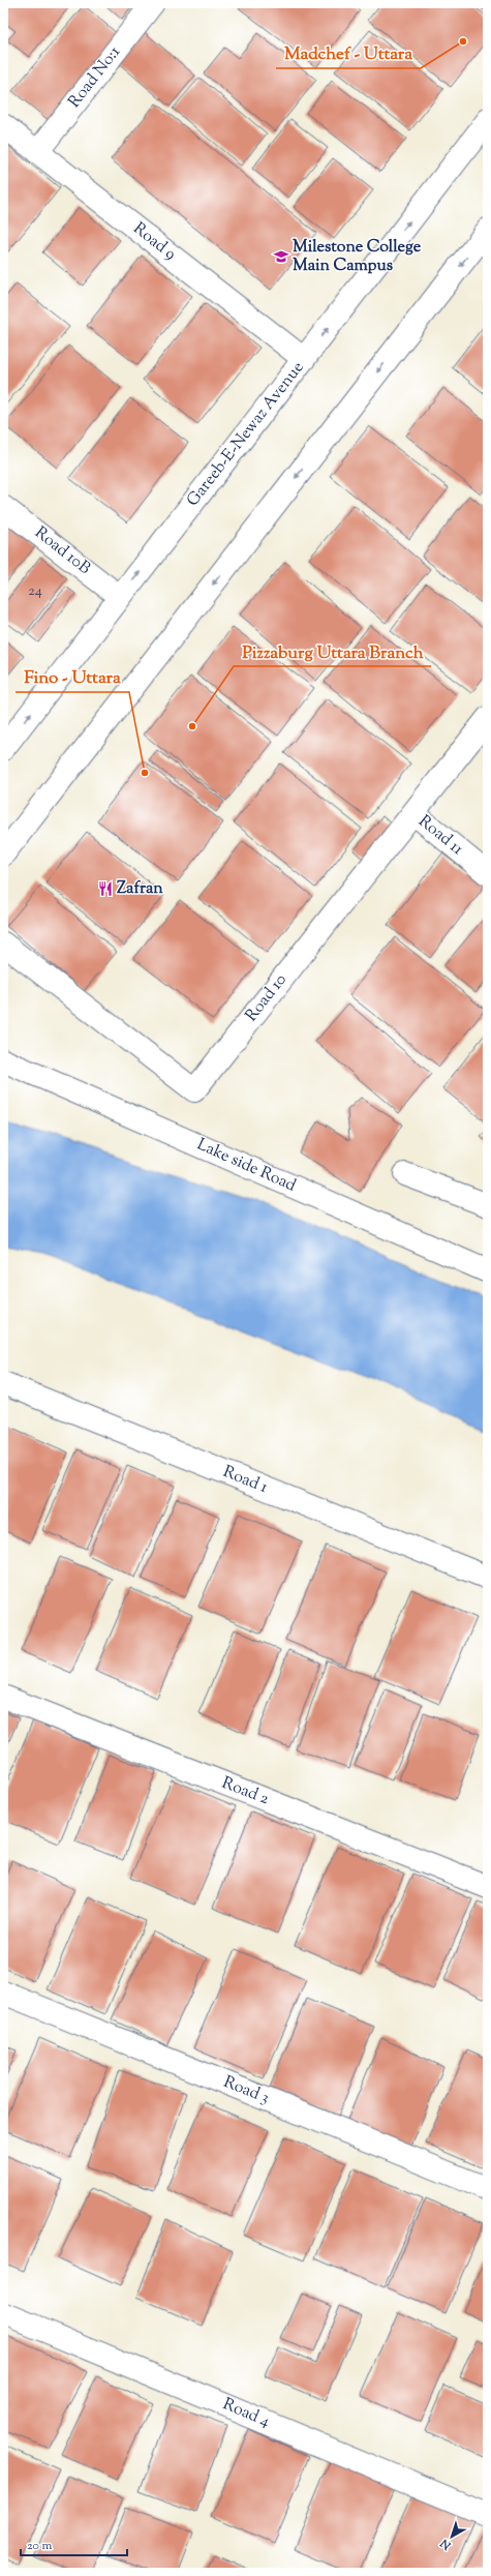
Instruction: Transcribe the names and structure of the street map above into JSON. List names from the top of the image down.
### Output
{
  "streets": {
    "street": [
      "Road No:1",
      "Road 9",
      "Gareeb-E-Newaz Avenue",
      "Road 10B",
      "Road 11",
      "Road 10",
      "Lake side Road",
      "Road 1",
      "Road 2",
      "Road 3",
      "Road 4"
    ]
  },
  "crossings": [
    ["Road No:1", "Road 9"],
    ["Road 9", "Gareeb-E-Newaz Avenue"],
    ["Gareeb-E-Newaz Avenue", "Road 10B"],
    ["Road 11", "Road 10"]
  ],
  "places": {
    "other": ["Madchef - Uttara", "Pizzaburg Uttara Branch", "Fino - Uttara"],
    "school or university": ["Milestone College Main Campus"],
    "restaurant": ["Zafran"]
  },
  "house_numbers": ["24"],
  "scale_bar": "20 m",
  "north": "bottom left"
}
